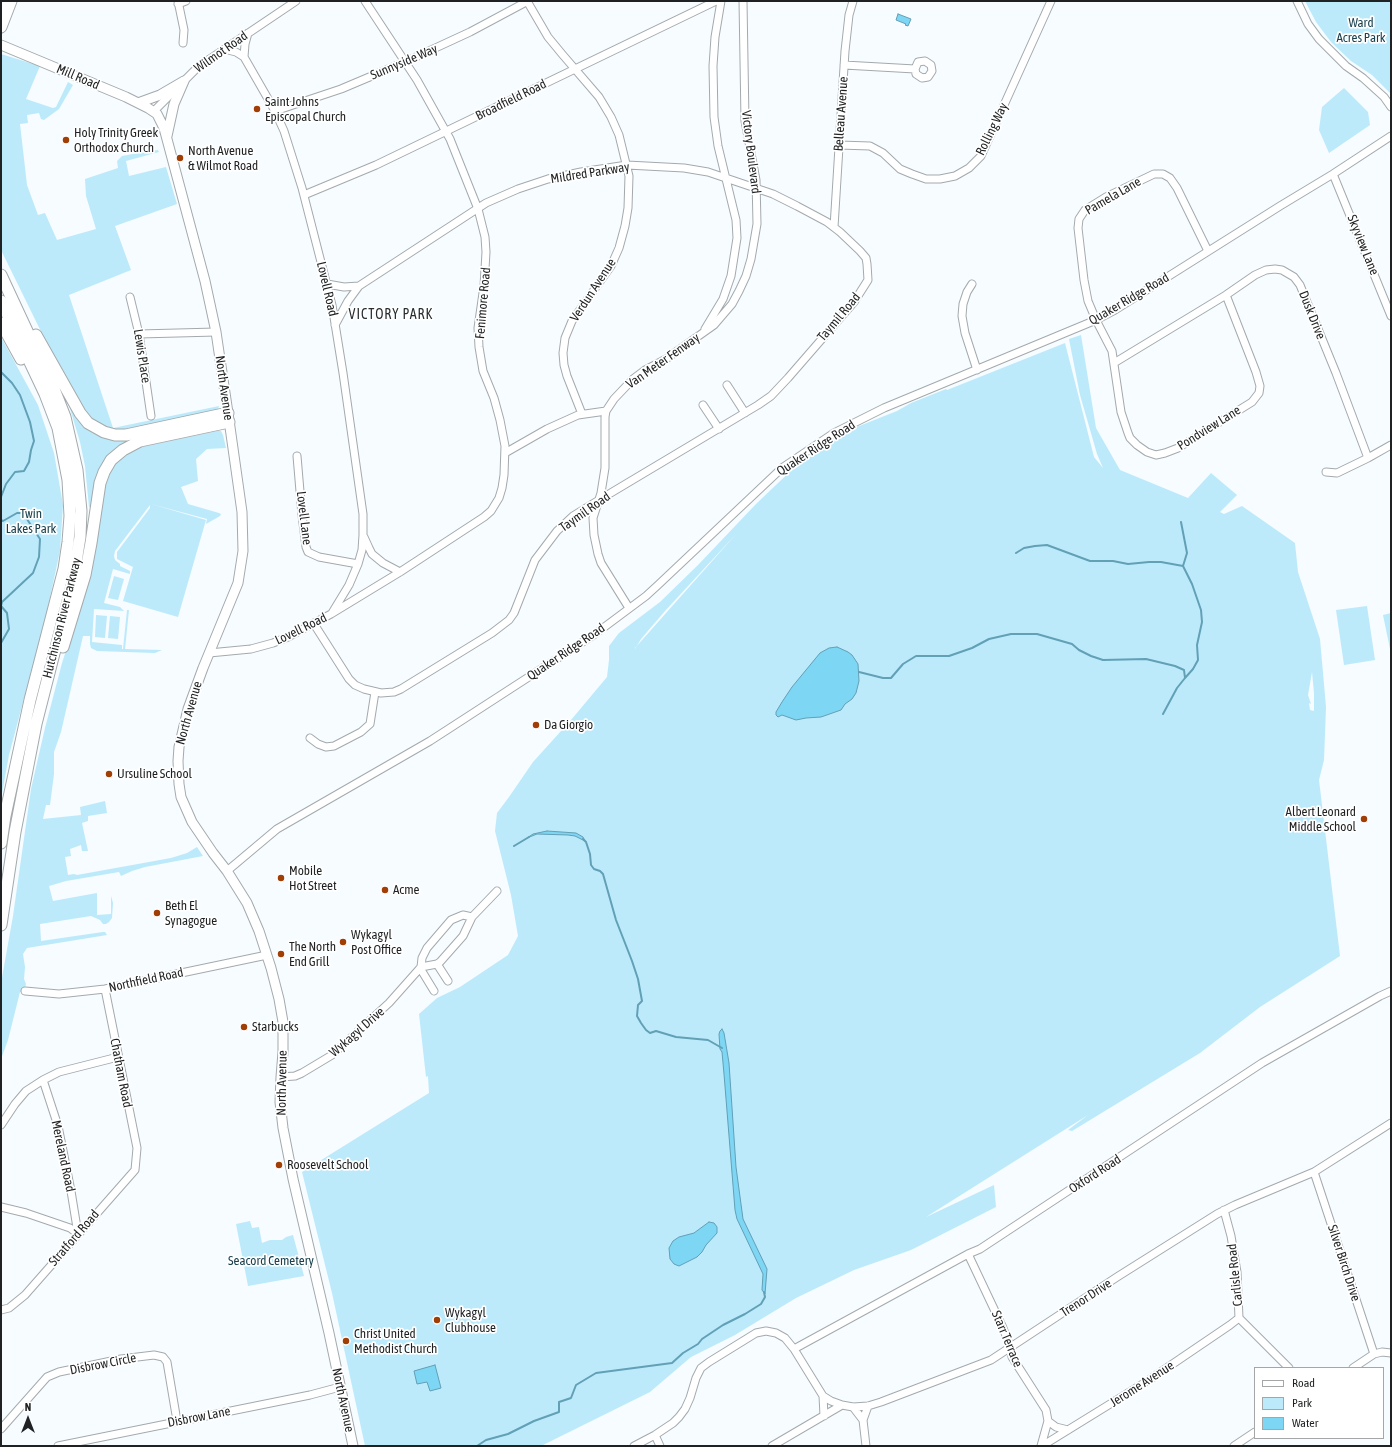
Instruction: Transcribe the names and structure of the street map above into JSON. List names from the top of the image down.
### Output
{
  "streets": {
    "highway": ["Hutchinson River Parkway"],
    "main road": ["Mill Road", "North Avenue"],
    "street": [
      "Wilmot Road",
      "Sunnyside Way",
      "Broadfield Road",
      "Belleau Avenue",
      "Rolling Way",
      "Victory Boulevard",
      "Mildred Parkway",
      "Pamela Lane",
      "Skyview Lane",
      "Lovell Road",
      "Verdun Avenue",
      "Quaker Ridge Road",
      "Fenimore Road",
      "Dusk Drive",
      "Taymil Road",
      "Lewis Place",
      "Van Meter Fenway",
      "Pondview Lane",
      "Lovell Lane",
      "Northfield Road",
      "Wykagyl Drive",
      "Chatham Road",
      "Mereland Road",
      "Oxford Road",
      "Stratford Road",
      "Silver Birch Drive",
      "Carlisle Road",
      "Trenor Drive",
      "Starr Terrace",
      "Disbrow Circle",
      "Jerome Avenue",
      "Disbrow Lane"
    ]
  },
  "crossings": [
    ["Wilmot Road", "Mill Road"],
    ["Wilmot Road", "North Avenue"],
    ["Sunnyside Way", "Lovell Road"],
    ["Sunnyside Way", "Verdun Avenue"],
    ["Sunnyside Way", "Fenimore Road"],
    ["Mill Road", "North Avenue"],
    ["Broadfield Road", "Lovell Road"],
    ["Broadfield Road", "Verdun Avenue"],
    ["Broadfield Road", "Fenimore Road"],
    ["Belleau Avenue", "Rolling Way"],
    ["Belleau Avenue", "Mildred Parkway"],
    ["Victory Boulevard", "Mildred Parkway"],
    ["Victory Boulevard", "Van Meter Fenway"],
    ["Mildred Parkway", "Lovell Road"],
    ["Mildred Parkway", "Verdun Avenue"],
    ["Mildred Parkway", "Fenimore Road"],
    ["Mildred Parkway", "Taymil Road"],
    ["Mildred Parkway", "Van Meter Fenway"],
    ["Pamela Lane", "Quaker Ridge Road"],
    ["Pamela Lane", "Pondview Lane"],
    ["Skyview Lane", "Quaker Ridge Road"],
    ["Lovell Road", "Fenimore Road"],
    ["Lovell Road", "Taymil Road"],
    ["Lovell Road", "North Avenue"],
    ["Lovell Road", "Lovell Lane"],
    ["Quaker Ridge Road", "North Avenue"],
    ["Quaker Ridge Road", "Pondview Lane"],
    ["Dusk Drive", "Pondview Lane"],
    ["North Avenue", "Northfield Road"],
    ["North Avenue", "Wykagyl Drive"],
    ["North Avenue", "Disbrow Lane"],
    ["Northfield Road", "Chatham Road"],
    ["Chatham Road", "Stratford Road"],
    ["Mereland Road", "Stratford Road"],
    ["Oxford Road", "Starr Terrace"],
    ["Silver Birch Drive", "Trenor Drive"],
    ["Carlisle Road", "Trenor Drive"],
    ["Carlisle Road", "Jerome Avenue"],
    ["Trenor Drive", "Starr Terrace"],
    ["Disbrow Circle", "Disbrow Lane"]
  ],
  "districts": ["VICTORY PARK"],
  "parks": ["Ward Acres Park", "Twin Lakes Park", "Seacord Cemetery"],
  "places": [
    "Saint Johns Episcopal Church",
    "Holy Trinity Greek Orthodox Church",
    "North Avenue & Wilmot Road",
    "Da Giorgio",
    "Ursuline School",
    "Albert Leonard Middle School",
    "Mobile Hot Street",
    "Acme",
    "Beth El Synagogue",
    "Wykagyl Post Office",
    "The North End Grill",
    "Starbucks",
    "Roosevelt School",
    "Wykagyl Clubhouse",
    "Christ United Methodist Church"
  ],
  "legend": ["Road", "Park", "Water"],
  "north": "top"
}
